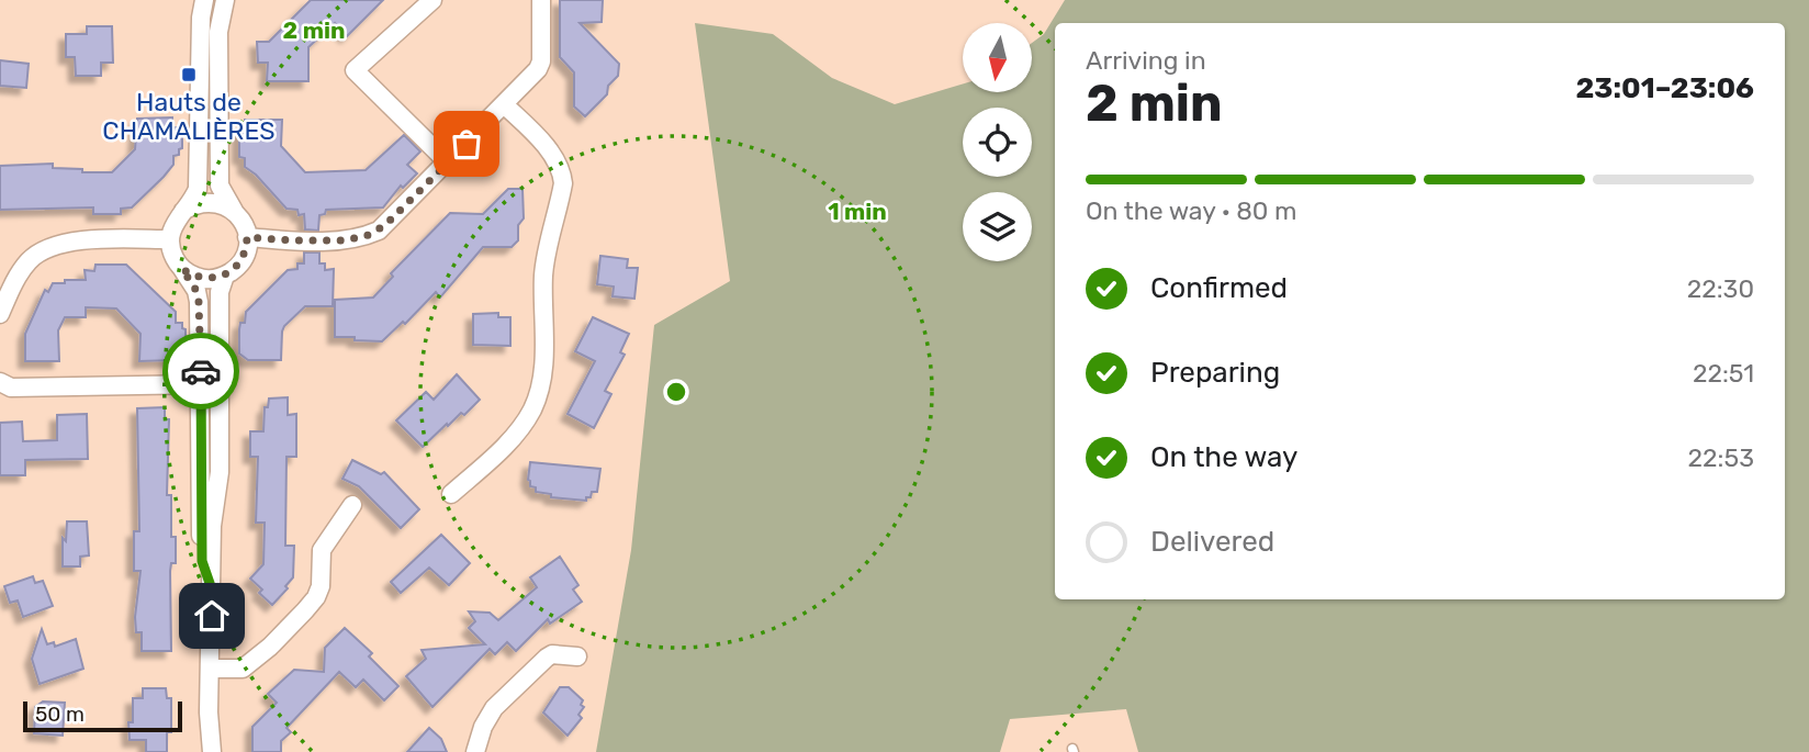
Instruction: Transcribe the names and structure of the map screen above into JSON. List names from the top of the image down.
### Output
{
  "places": {
    "transit": ["Hauts de CHAMALIÈRES"]
  },
  "scale_bar": "50 m",
  "north": "bottom",
  "page": {
    "heading": ["2 min", "Arriving in", "23:01–23:06"],
    "bar": "On the way · 80 m",
    "list": [
      ["Confirmed", "22:30"],
      ["Preparing", "22:51"],
      ["On the way", "22:53"],
      "Delivered"
    ],
    "scale": "50 m"
  },
  "rings": ["2 min", "1 min"]
}
